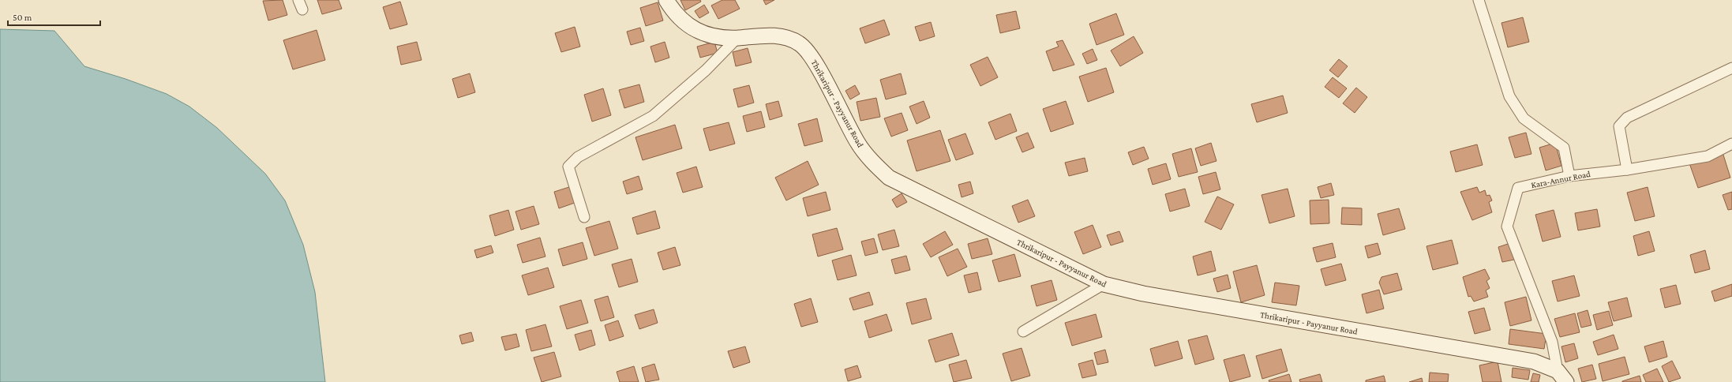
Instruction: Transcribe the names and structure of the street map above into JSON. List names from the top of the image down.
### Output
{
  "streets": {
    "main road": ["Thrikaripur - Payyanur Road"],
    "street": ["Kara-Annur Road"]
  },
  "crossings": [
    ["Thrikaripur - Payyanur Road", "Kara-Annur Road"]
  ],
  "scale_bar": "50 m"
}
